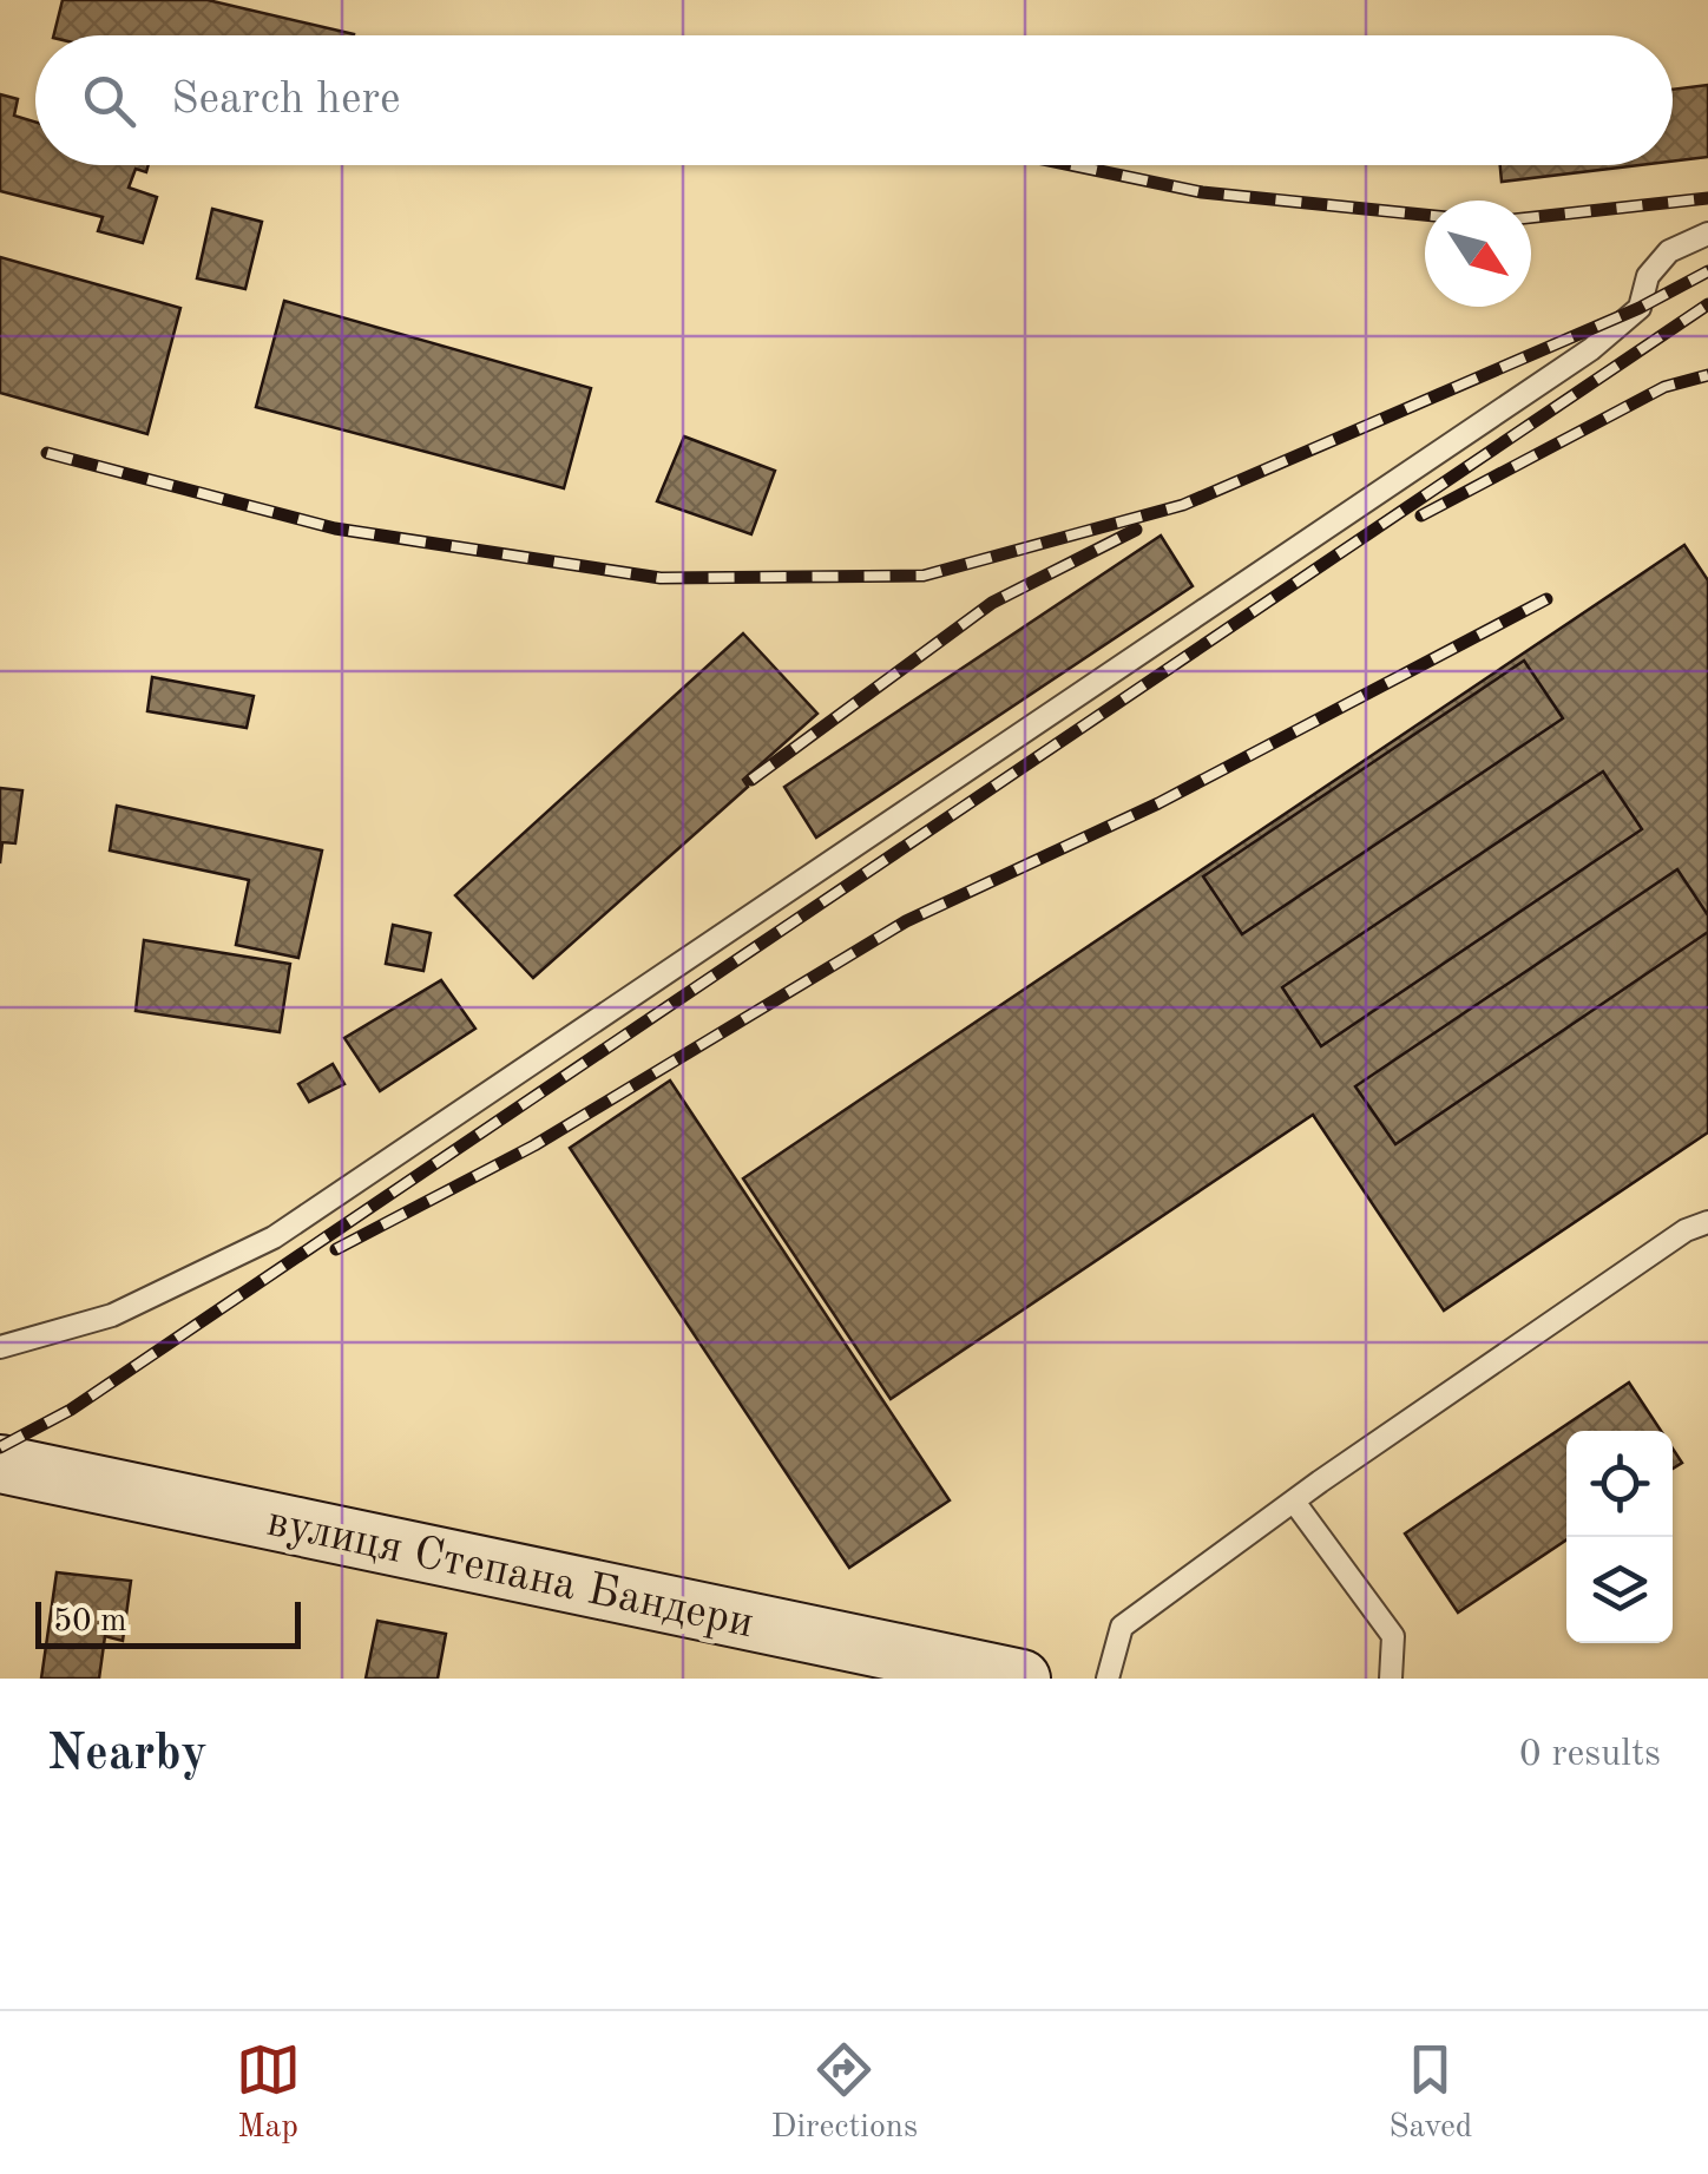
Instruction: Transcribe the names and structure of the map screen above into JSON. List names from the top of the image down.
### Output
{
  "streets": {
    "street": ["вулиця Степана Бандери"]
  },
  "scale_bar": "50 m",
  "north": "bottom right",
  "page": {
    "search": "Search here",
    "scale": "50 m",
    "heading": ["Nearby", "0 results"],
    "nav": ["Map", "Directions", "Saved"]
  }
}
